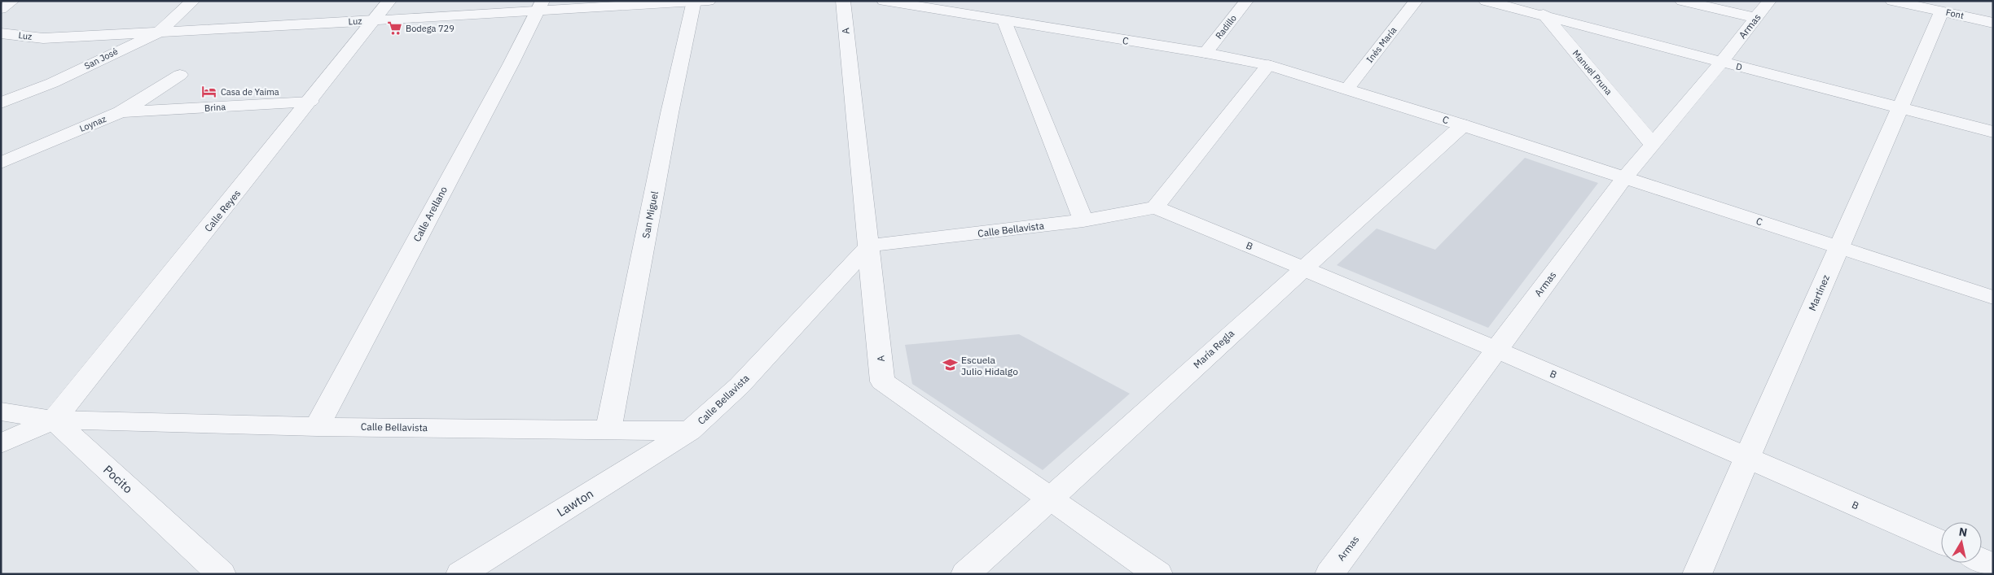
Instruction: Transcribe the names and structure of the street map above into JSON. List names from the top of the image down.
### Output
{
  "streets": {
    "street": [
      "Font",
      "Luz",
      "Armas",
      "Radillo",
      "A",
      "C",
      "Inés María",
      "San José",
      "D",
      "Manuel Pruna",
      "Brina",
      "Loynaz",
      "Calle Reyes",
      "Calle Arellano",
      "San Miguel",
      "Calle Bellavista",
      "B",
      "Martínez",
      "María Regla",
      "Pocito",
      "Lawton"
    ]
  },
  "crossings": [
    ["Font", "Martínez"],
    ["Luz", "San José"],
    ["Luz", "Calle Reyes"],
    ["Luz", "Calle Arellano"],
    ["Luz", "San Miguel"],
    ["Armas", "C"],
    ["Armas", "D"],
    ["Armas", "Manuel Pruna"],
    ["Armas", "B"],
    ["Radillo", "C"],
    ["A", "Calle Bellavista"],
    ["A", "María Regla"],
    ["C", "Inés María"],
    ["C", "Martínez"],
    ["C", "María Regla"],
    ["D", "Manuel Pruna"],
    ["D", "Martínez"],
    ["Brina", "Loynaz"],
    ["Brina", "Calle Reyes"],
    ["Calle Reyes", "Calle Bellavista"],
    ["Calle Reyes", "Pocito"],
    ["Calle Arellano", "Calle Bellavista"],
    ["San Miguel", "Calle Bellavista"],
    ["Calle Bellavista", "B"],
    ["Calle Bellavista", "Pocito"],
    ["Calle Bellavista", "Lawton"],
    ["B", "Martínez"],
    ["B", "María Regla"]
  ],
  "places": {
    "supermarket": ["Bodega 729"],
    "hotel": ["Casa de Yaima"],
    "school or university": ["Escuela Julio Hidalgo"]
  },
  "north": "top"
}
